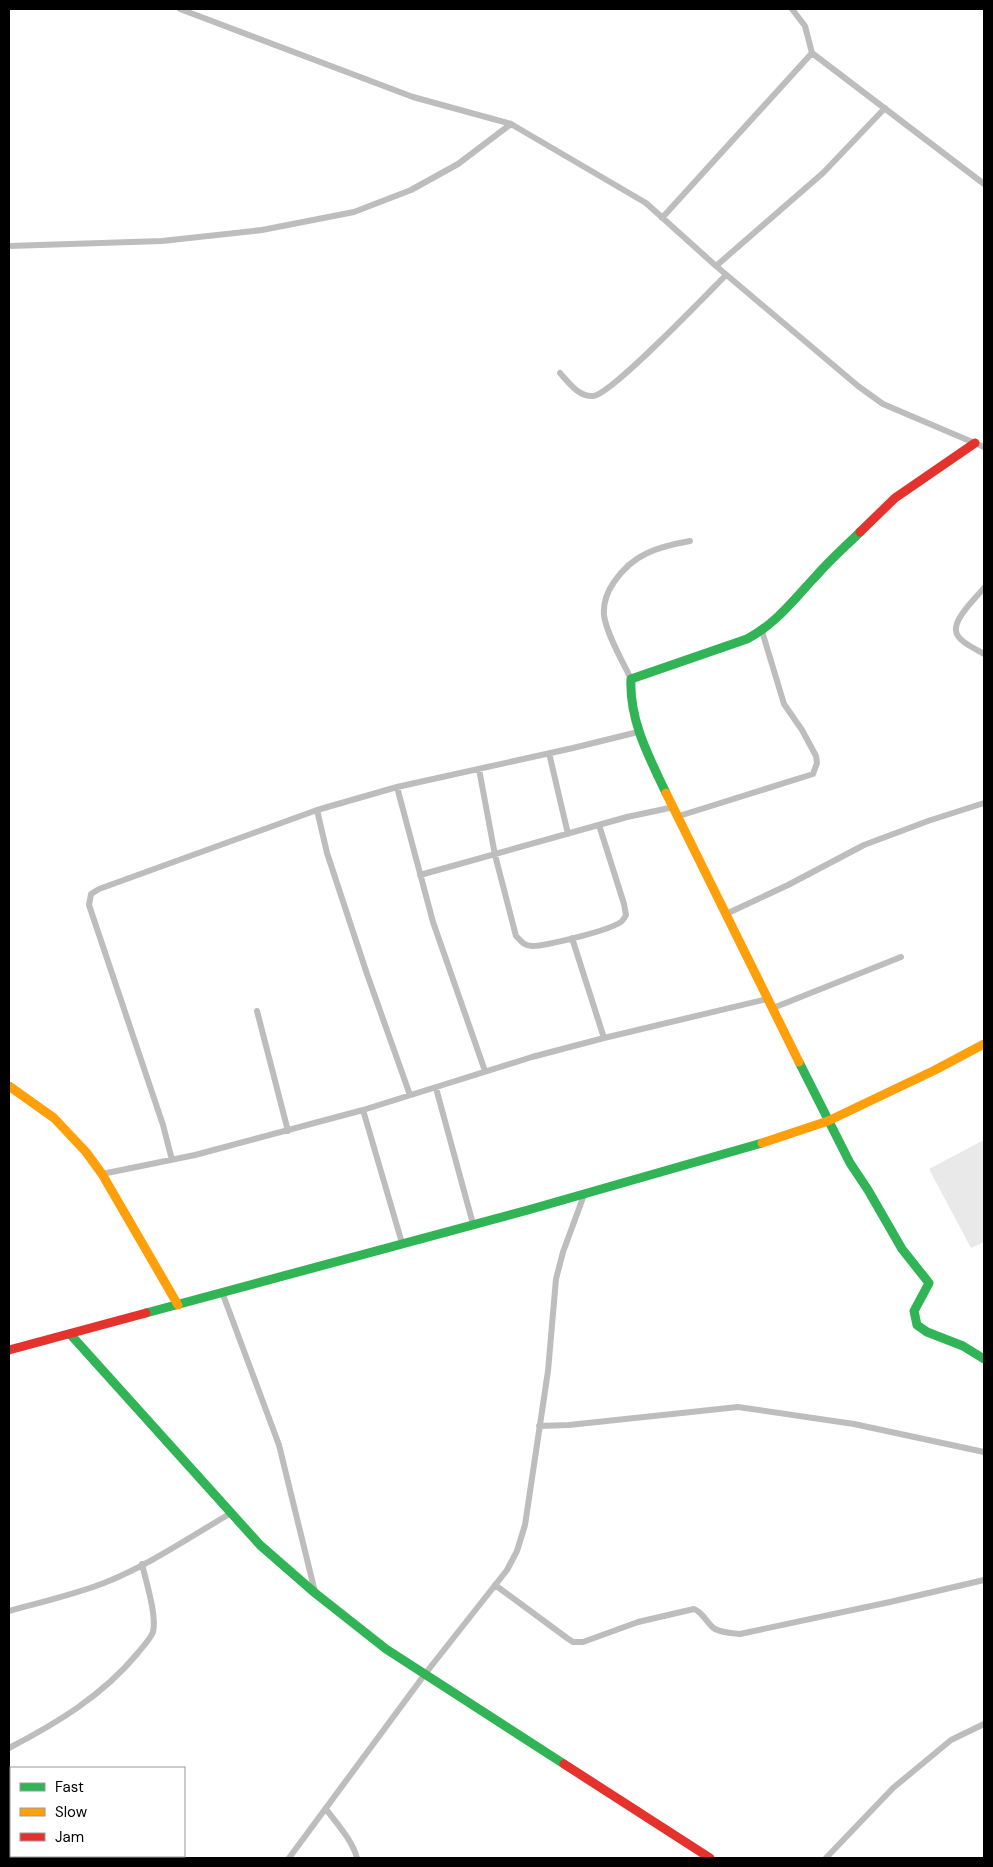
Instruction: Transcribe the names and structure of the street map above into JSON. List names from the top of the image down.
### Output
{
  "legend": ["Fast", "Slow", "Jam"]
}
